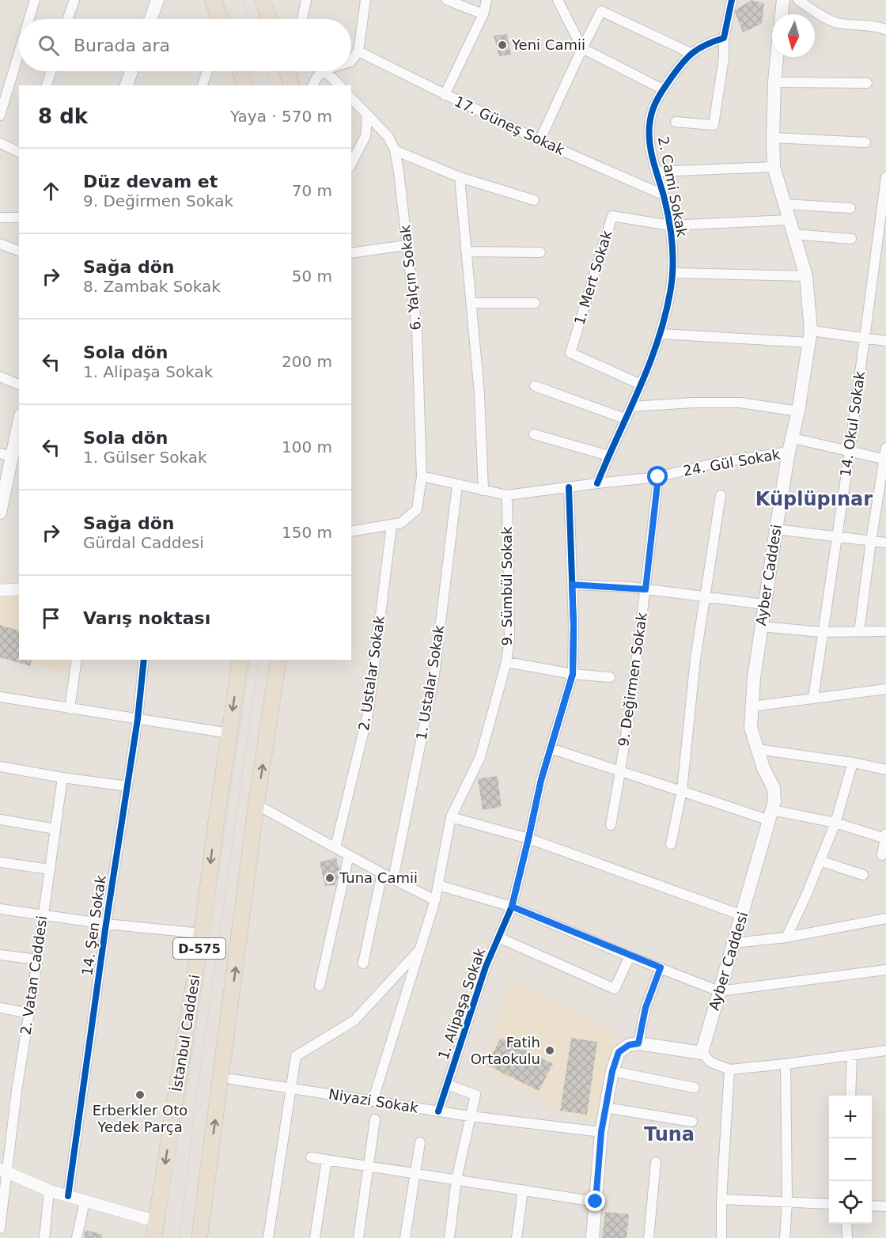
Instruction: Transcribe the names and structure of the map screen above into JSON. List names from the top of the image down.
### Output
{
  "streets": {
    "highway": ["D-575", "İstanbul Caddesi"],
    "main road": ["Ayber Caddesi"],
    "street": [
      "17. Güneş Sokak",
      "2. Cami Sokak",
      "6. Yalçın Sokak",
      "1. Mert Sokak",
      "14. Okul Sokak",
      "24. Gül Sokak",
      "9. Sümbül Sokak",
      "2. Ustalar Sokak",
      "9. Değirmen Sokak",
      "1. Ustalar Sokak",
      "14. Şen Sokak",
      "2. Vatan Caddesi",
      "1. Alipaşa Sokak",
      "Niyazi Sokak"
    ]
  },
  "crossings": [
    ["17. Güneş Sokak", "2. Cami Sokak"],
    ["2. Cami Sokak", "1. Mert Sokak"],
    ["2. Cami Sokak", "24. Gül Sokak"],
    ["6. Yalçın Sokak", "24. Gül Sokak"],
    ["6. Yalçın Sokak", "2. Ustalar Sokak"],
    ["1. Mert Sokak", "Ayber Caddesi"],
    ["24. Gül Sokak", "Ayber Caddesi"],
    ["24. Gül Sokak", "9. Sümbül Sokak"],
    ["24. Gül Sokak", "9. Değirmen Sokak"],
    ["24. Gül Sokak", "1. Ustalar Sokak"],
    ["24. Gül Sokak", "1. Alipaşa Sokak"],
    ["9. Sümbül Sokak", "Niyazi Sokak"],
    ["1. Alipaşa Sokak", "Niyazi Sokak"]
  ],
  "districts": ["Küplüpınar", "Tuna"],
  "places": [
    "Yeni Camii",
    "Tuna Camii",
    "Fatih Ortaokulu",
    "Erberkler Oto Yedek Parça"
  ],
  "north": "bottom",
  "page": {
    "search": "Burada ara",
    "heading": ["8 dk", "Yaya · 570 m"],
    "list": [
      ["Düz devam et", "9. Değirmen Sokak", "70 m"],
      ["Sağa dön", "8. Zambak Sokak", "50 m"],
      ["Sola dön", "1. Alipaşa Sokak", "200 m"],
      ["Sola dön", "1. Gülser Sokak", "100 m"],
      ["Sağa dön", "Gürdal Caddesi", "150 m"],
      "Varış noktası"
    ],
    "map_buttons": ["+", "−"]
  }
}
